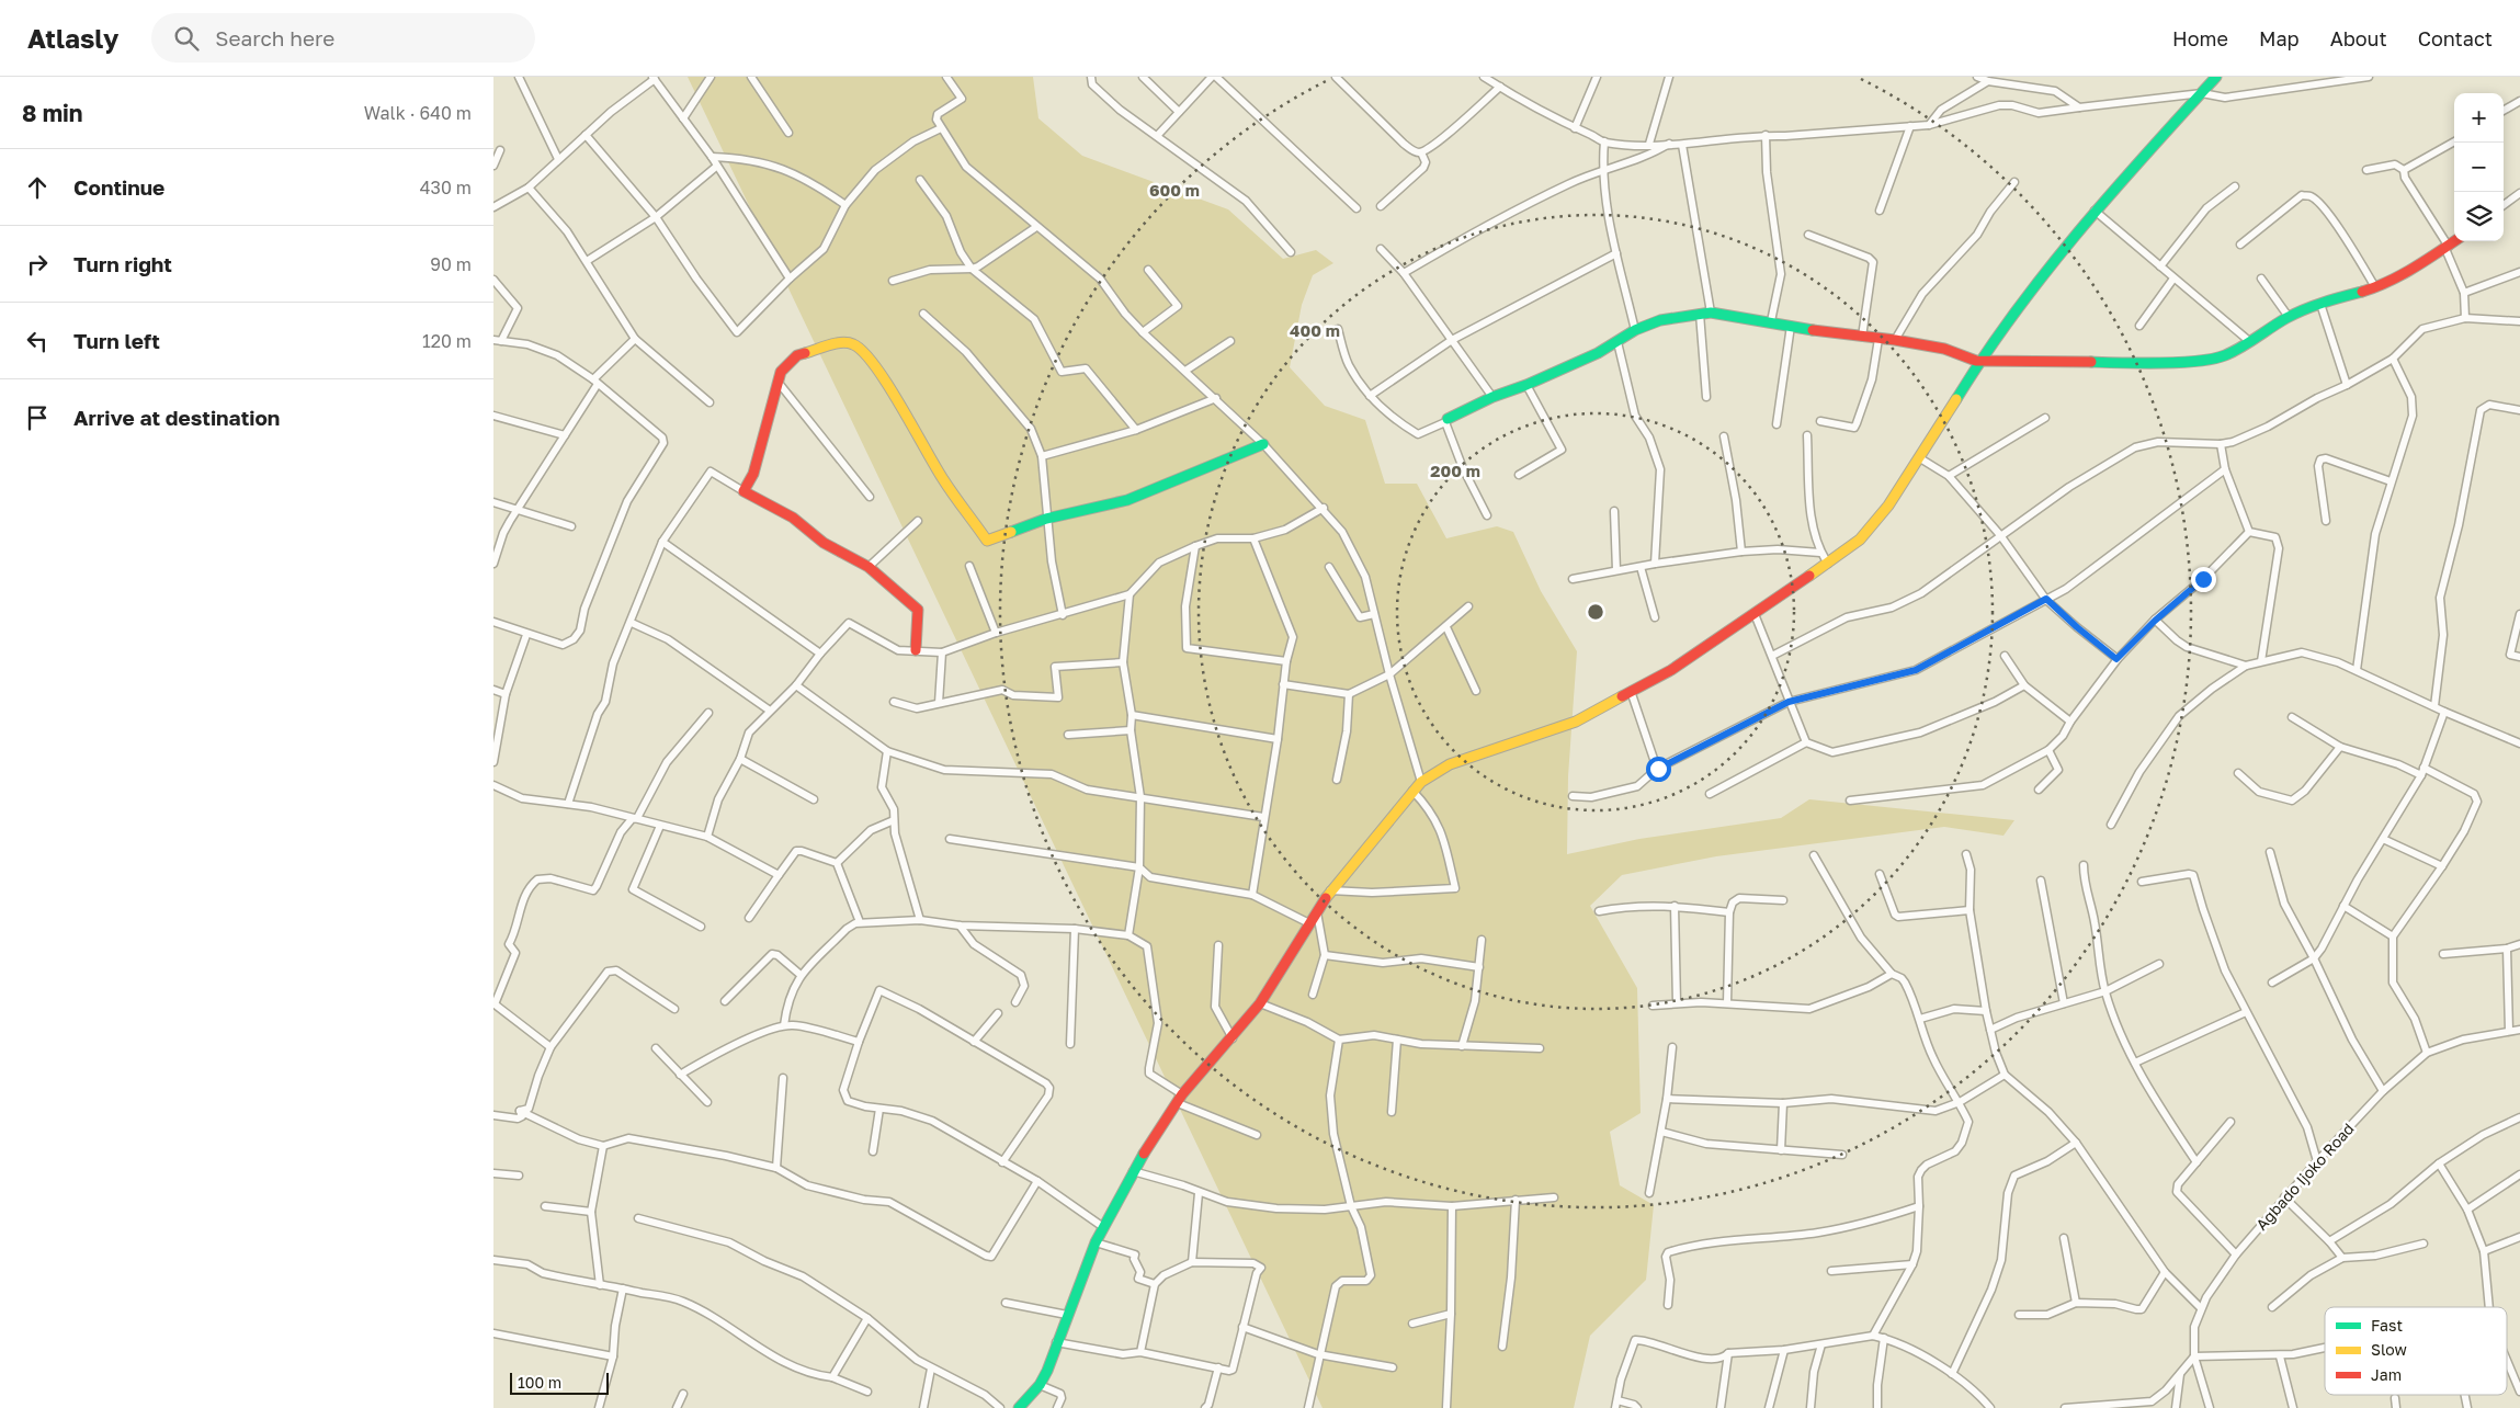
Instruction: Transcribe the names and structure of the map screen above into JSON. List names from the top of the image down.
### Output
{
  "streets": {
    "street": ["Agbado Ijoko Road"]
  },
  "legend": ["Fast", "Slow", "Jam"],
  "scale_bar": "100 m",
  "page": {
    "header": "Atlasly",
    "search": "Search here",
    "nav": [
      "Home",
      "Map",
      "About",
      "Contact"
    ],
    "heading": ["8 min", "Walk · 640 m"],
    "map_buttons": ["+", "−"],
    "list": [
      ["Continue", "430 m"],
      ["Turn right", "90 m"],
      ["Turn left", "120 m"],
      "Arrive at destination"
    ],
    "scale": "100 m"
  },
  "rings": ["600 m", "400 m", "200 m"]
}
